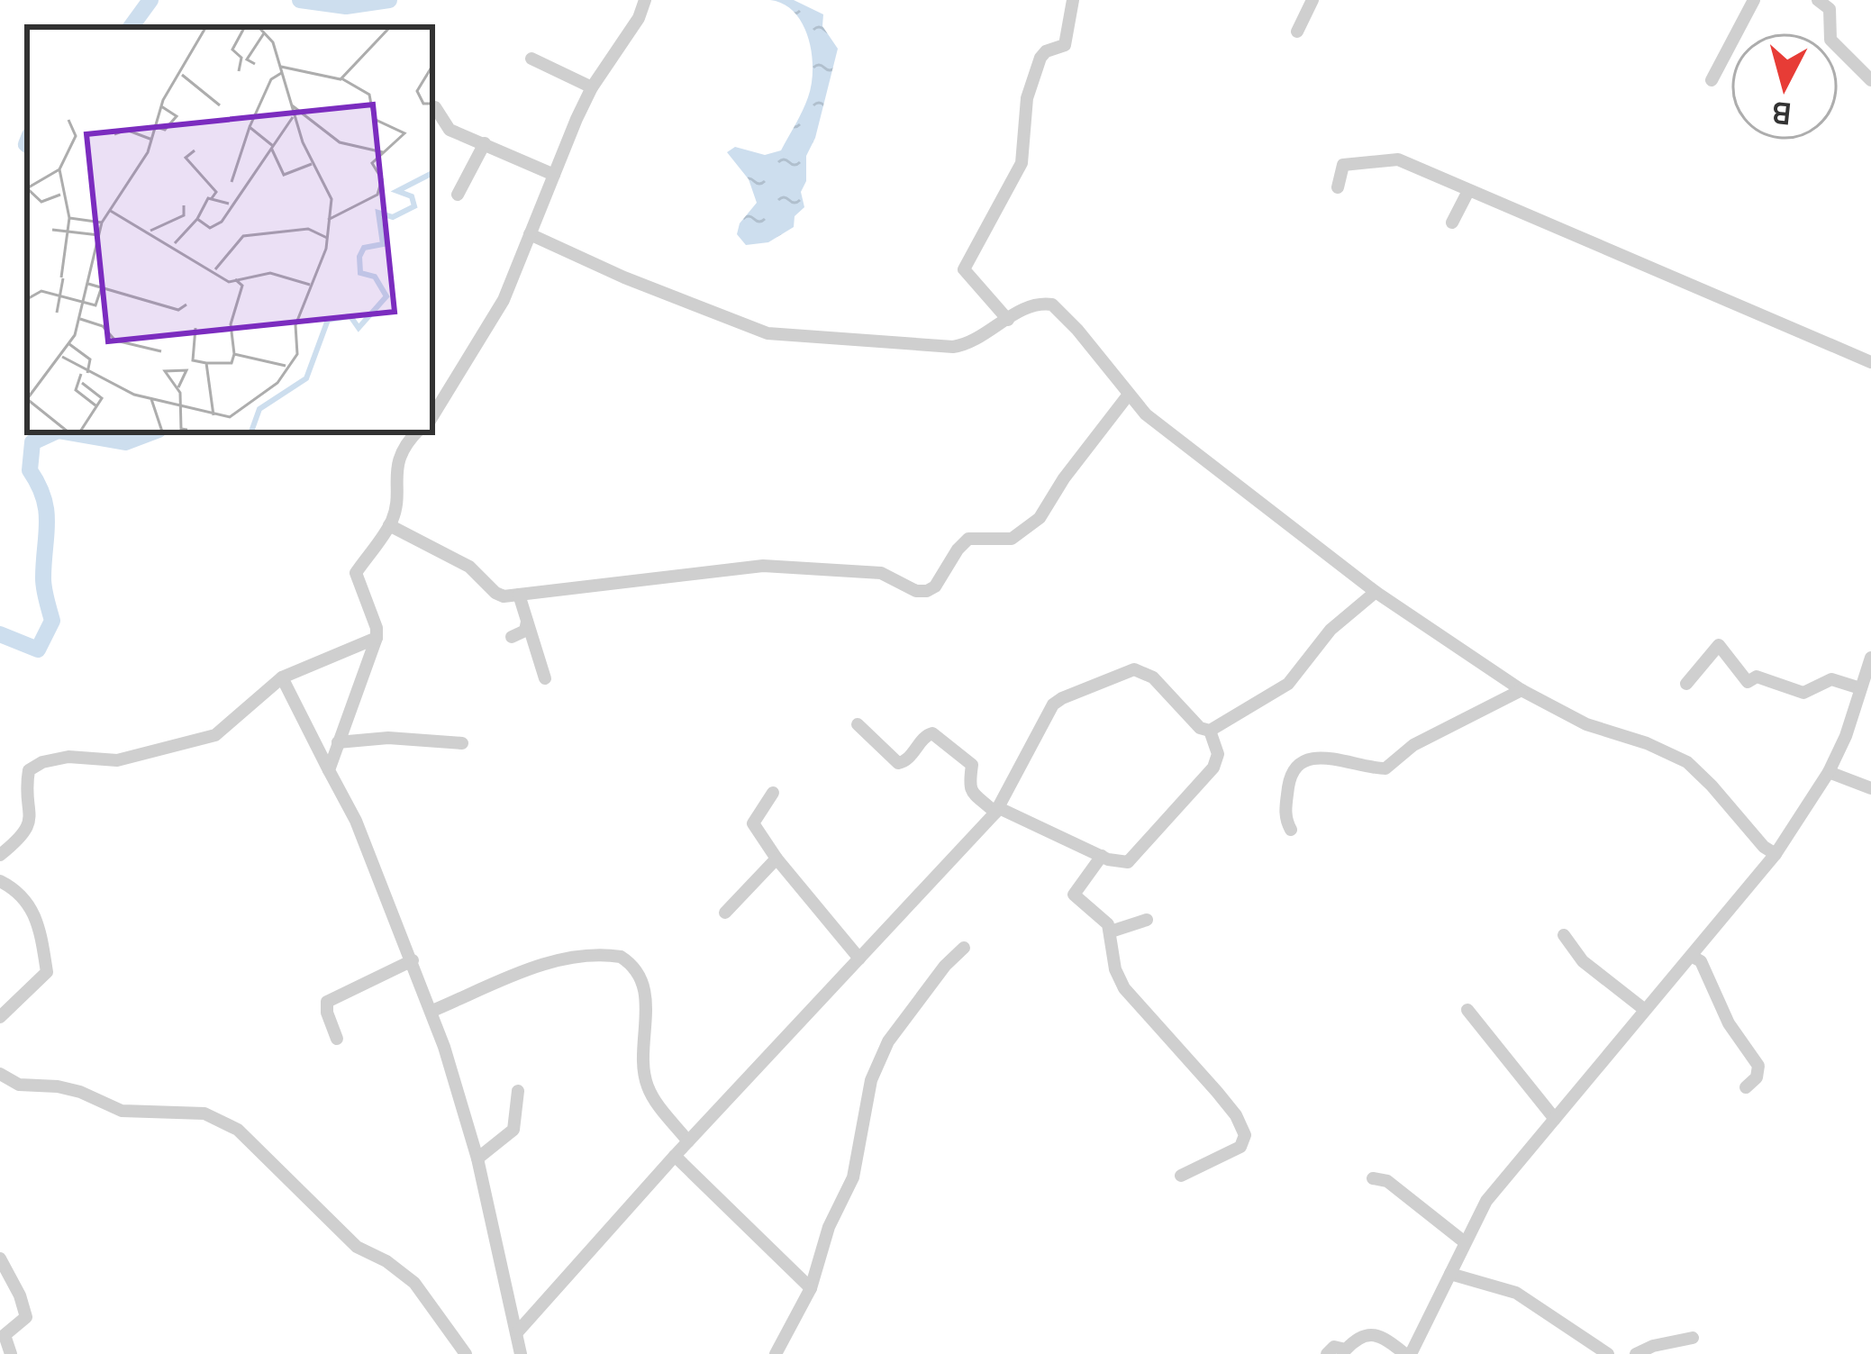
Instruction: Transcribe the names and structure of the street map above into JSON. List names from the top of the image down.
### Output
{
  "north": "bottom"
}
